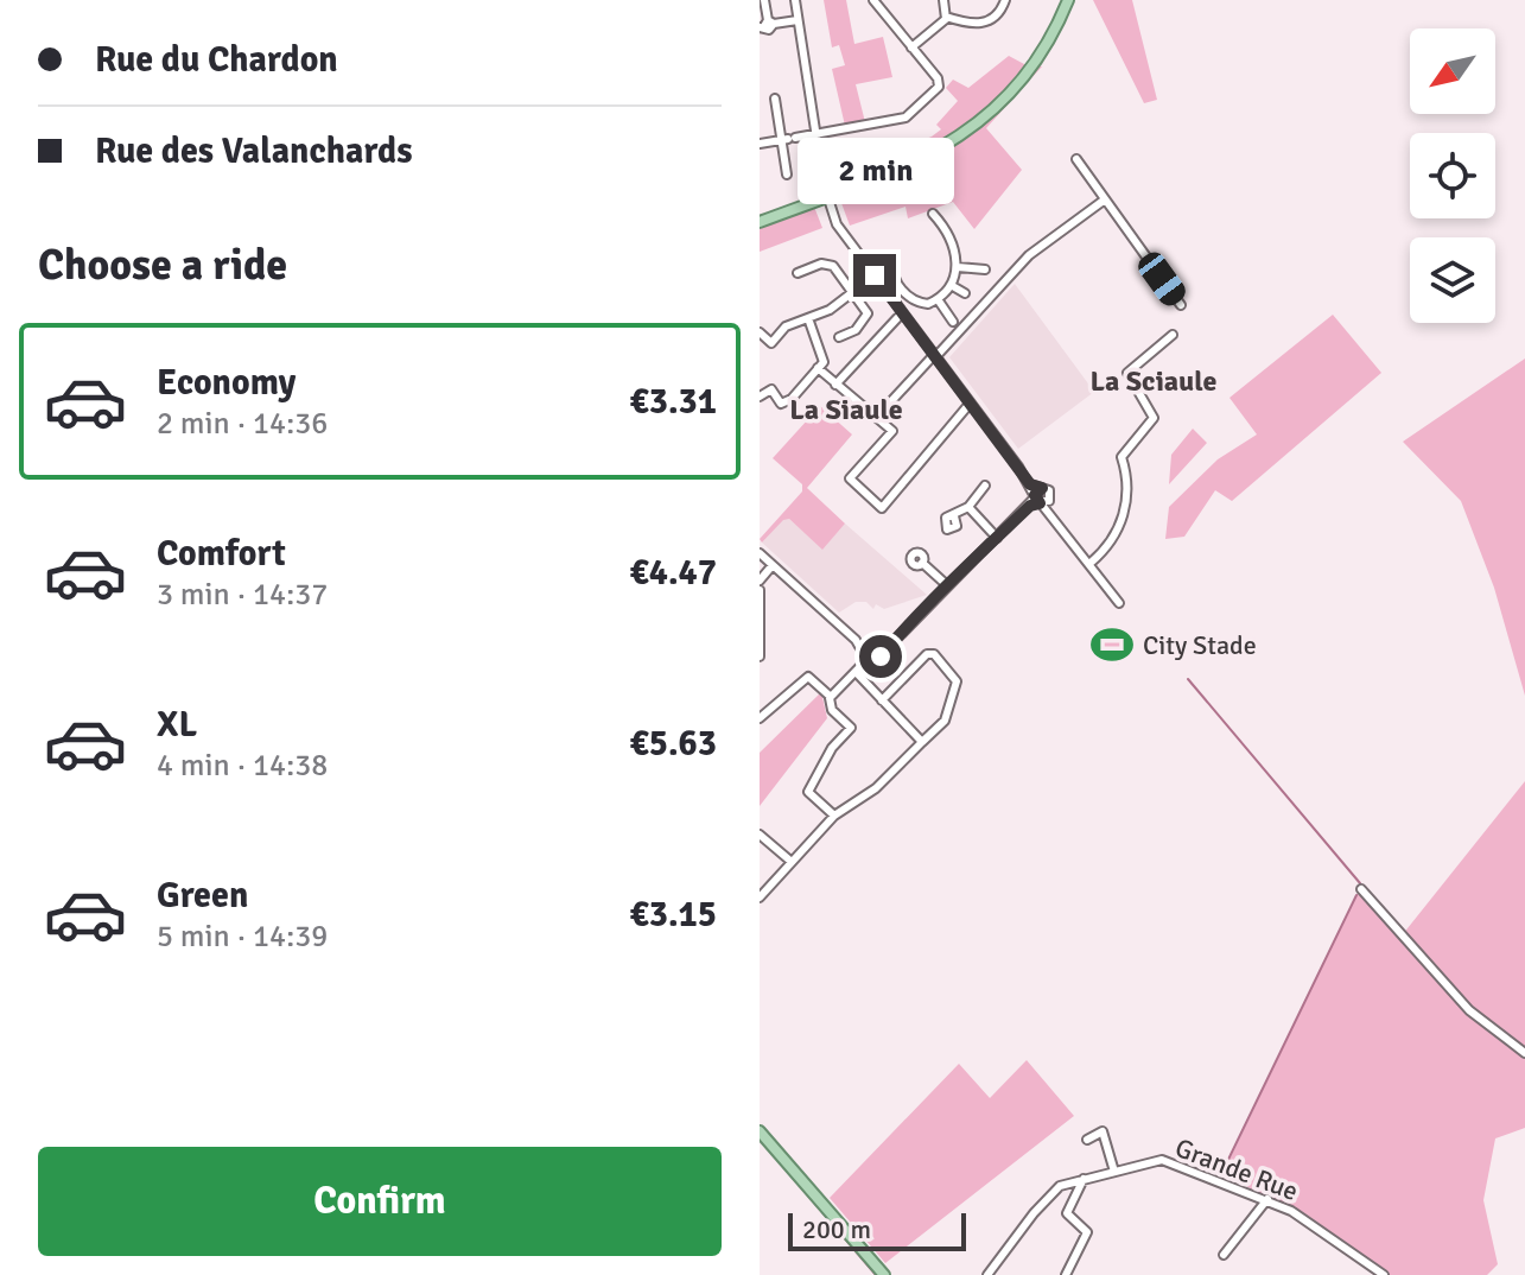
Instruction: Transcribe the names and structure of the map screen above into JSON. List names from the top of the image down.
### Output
{
  "streets": {
    "street": ["Grande Rue"]
  },
  "districts": ["La Sciaule", "La Siaule"],
  "places": {
    "sports": ["City Stade"]
  },
  "scale_bar": "200 m",
  "north": "bottom left",
  "page": {
    "banner": ["Rue du Chardon", "Rue des Valanchards"],
    "bubble": "2 min",
    "heading": "Choose a ride",
    "list": [
      {
        "name": "Economy",
        "note": "2 min · 14:36",
        "value": "€3.31"
      },
      {
        "name": "Comfort",
        "note": "3 min · 14:37",
        "value": "€4.47"
      },
      {
        "name": "XL",
        "note": "4 min · 14:38",
        "value": "€5.63"
      },
      {
        "name": "Green",
        "note": "5 min · 14:39",
        "value": "€3.15"
      }
    ],
    "buttons": "Confirm",
    "scale": "200 m"
  }
}
